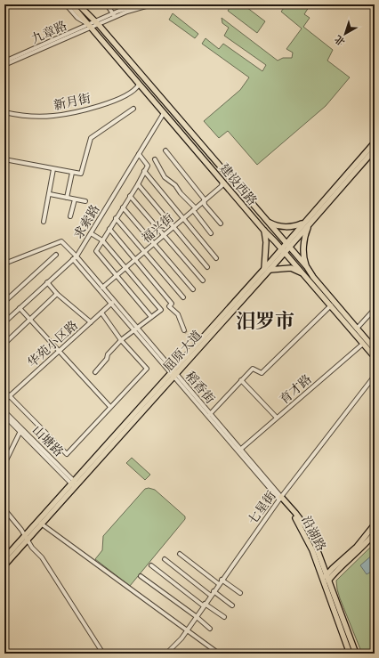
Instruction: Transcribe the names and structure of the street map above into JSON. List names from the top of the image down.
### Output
{
  "streets": {
    "main road": ["建设西路", "屈原大道", "沿湖路"],
    "street": [
      "九章路",
      "新月街",
      "求索路",
      "福兴街",
      "华苑小区路",
      "稻香街",
      "育才路",
      "山塘路",
      "七星街"
    ]
  },
  "crossings": [
    ["九章路", "建设西路"],
    ["新月街", "建设西路"],
    ["建设西路", "求索路"],
    ["建设西路", "福兴街"],
    ["建设西路", "屈原大道"],
    ["建设西路", "育才路"],
    ["求索路", "稻香街"],
    ["福兴街", "稻香街"],
    ["华苑小区路", "稻香街"],
    ["屈原大道", "稻香街"],
    ["屈原大道", "山塘路"],
    ["稻香街", "育才路"],
    ["稻香街", "七星街"],
    ["稻香街", "沿湖路"],
    ["七星街", "沿湖路"]
  ],
  "districts": ["汨罗市"],
  "north": "bottom left"
}
